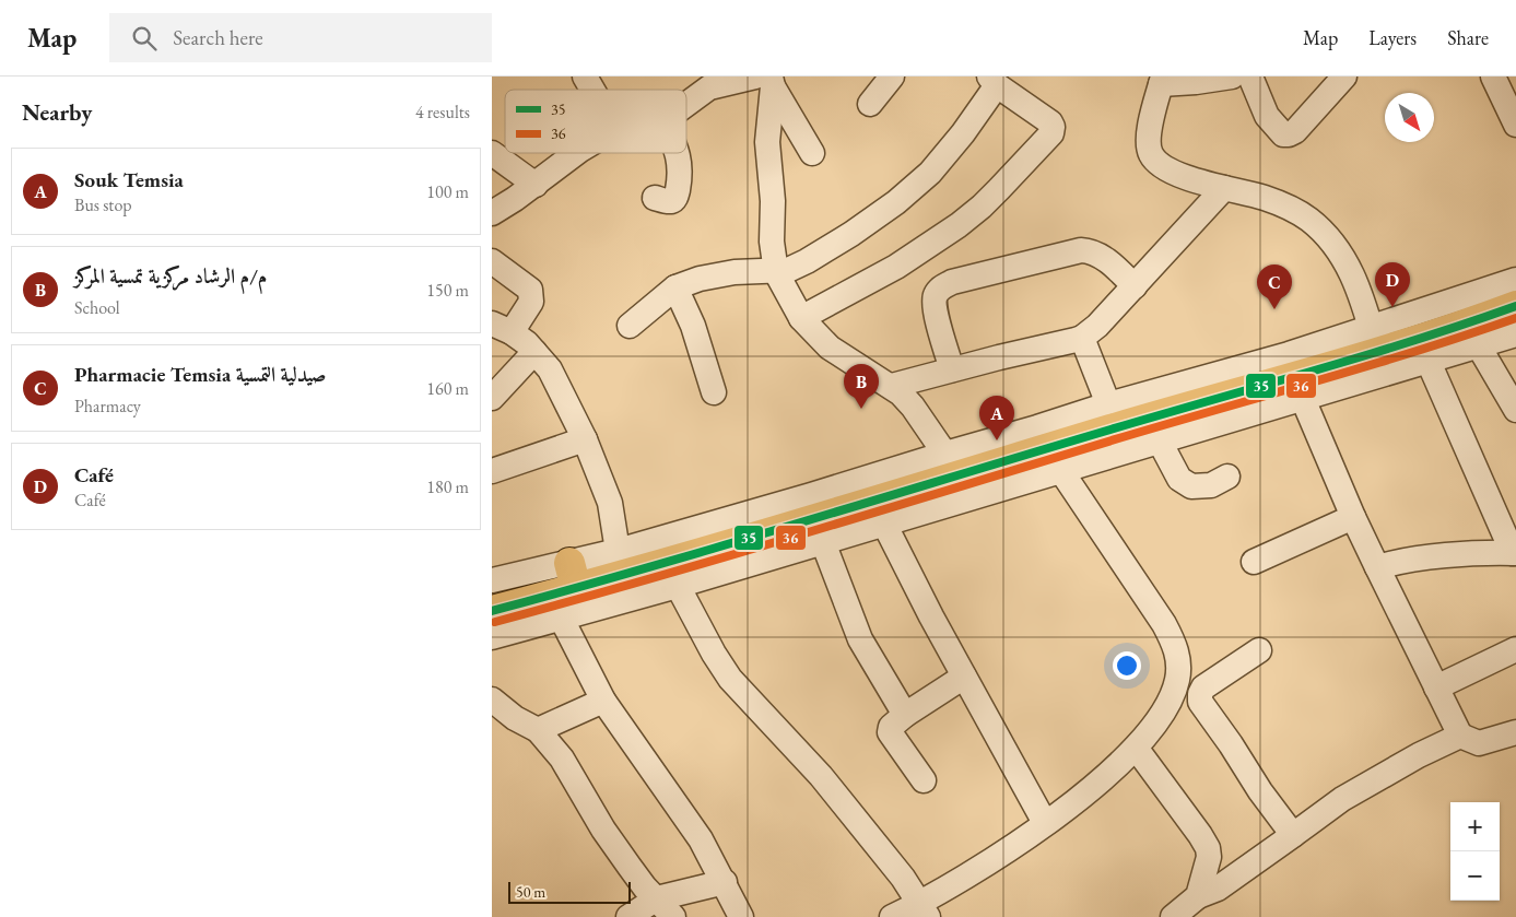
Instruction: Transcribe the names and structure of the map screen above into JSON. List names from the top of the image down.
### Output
{
  "lines": ["transit line 35", "transit line 36"],
  "legend": ["35", "36"],
  "scale_bar": "50 m",
  "north": "bottom right",
  "page": {
    "header": "Map",
    "search": "Search here",
    "nav": ["Map", "Layers", "Share"],
    "heading": ["Nearby", "4 results"],
    "list": [
      {
        "mark": "A",
        "name": "Souk Temsia",
        "note": "Bus stop",
        "value": "100 m"
      },
      {
        "mark": "B",
        "name": "م/م الرشاد مركزية تمسية المركز",
        "note": "School",
        "value": "150 m"
      },
      {
        "mark": "C",
        "name": "Pharmacie Temsia صيدلية التمسية",
        "note": "Pharmacy",
        "value": "160 m"
      },
      {
        "mark": "D",
        "name": "Café",
        "note": "Café",
        "value": "180 m"
      }
    ],
    "pins": [
      "D",
      "C",
      "B",
      "A"
    ],
    "map_buttons": ["+", "−"],
    "scale": "50 m"
  }
}
